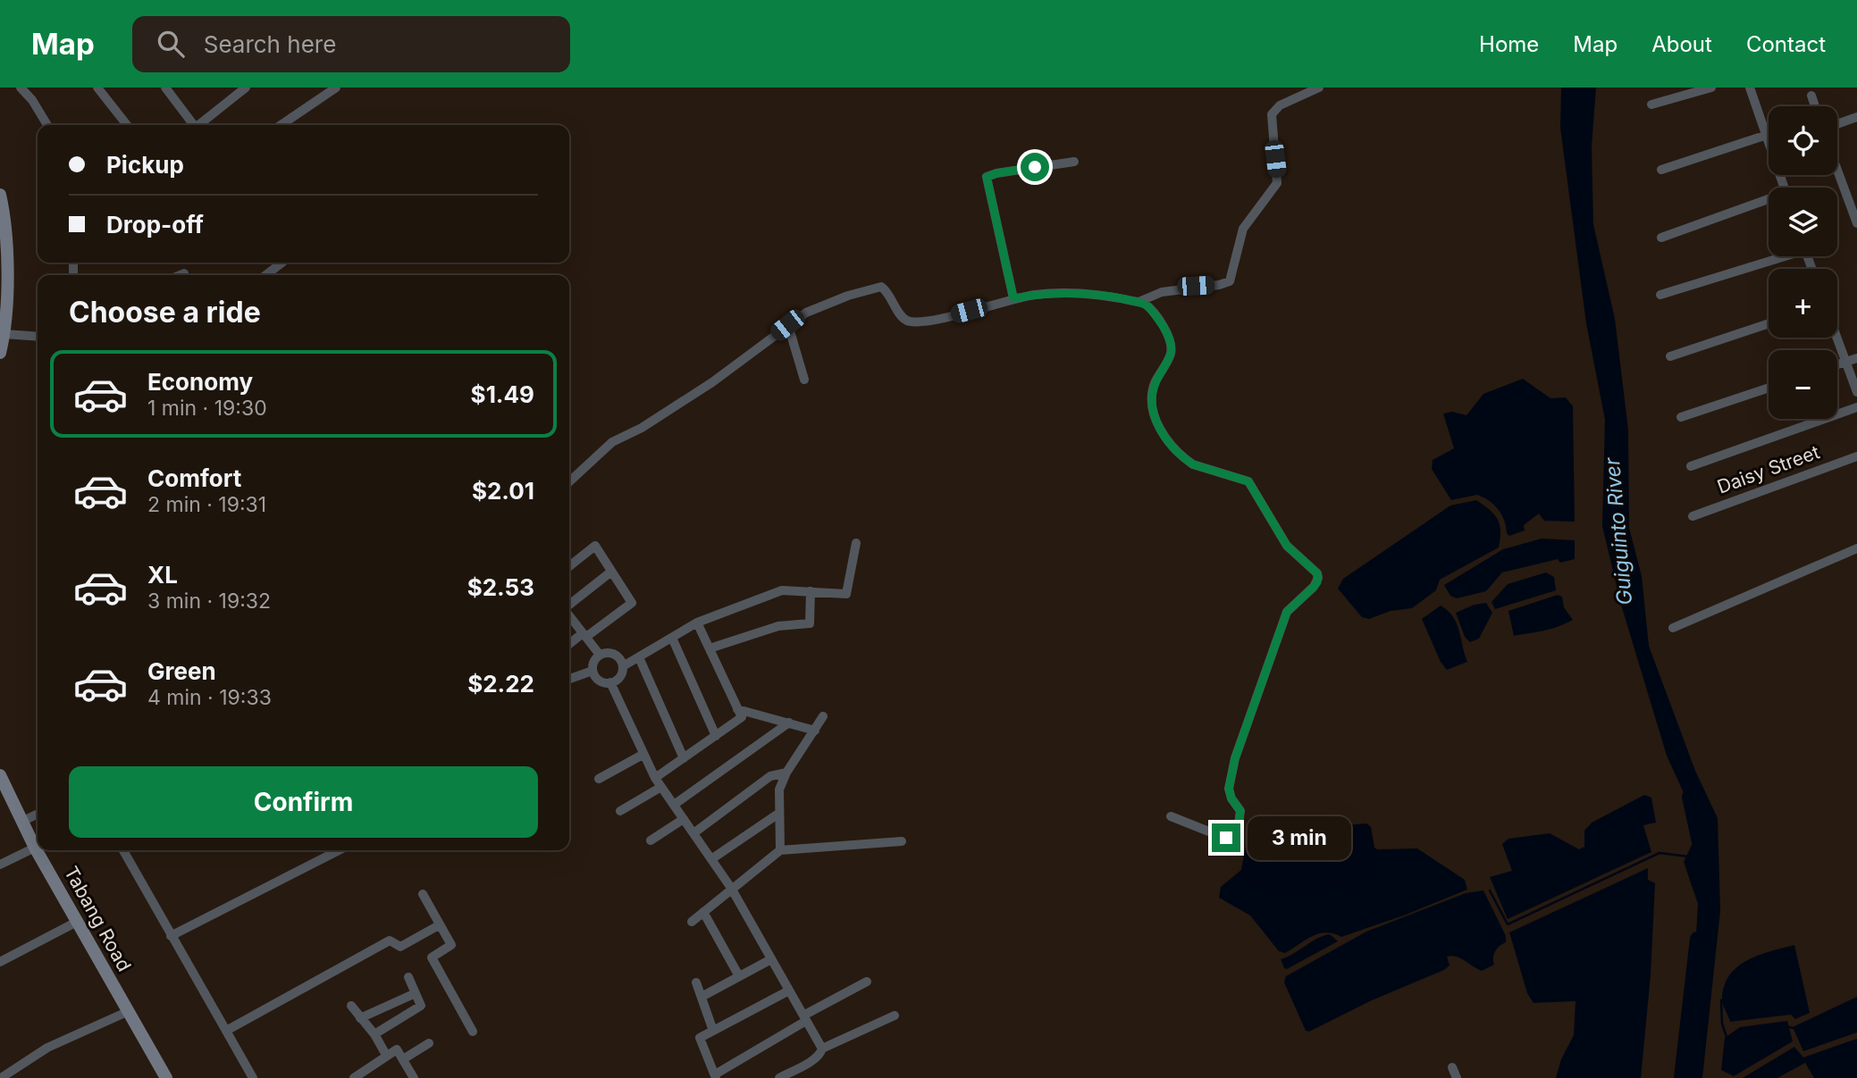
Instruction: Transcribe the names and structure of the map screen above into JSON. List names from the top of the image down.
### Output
{
  "streets": {
    "main road": ["Tabang Road"],
    "street": ["Daisy Street"]
  },
  "water": ["Guiguinto River"],
  "page": {
    "header": "Map",
    "search": "Search here",
    "nav": [
      "Home",
      "Map",
      "About",
      "Contact"
    ],
    "map_buttons": ["+", "−"],
    "banner": ["Pickup", "Drop-off"],
    "heading": "Choose a ride",
    "list": [
      {
        "name": "Economy",
        "note": "1 min · 19:30",
        "value": "$1.49"
      },
      {
        "name": "Comfort",
        "note": "2 min · 19:31",
        "value": "$2.01"
      },
      {
        "name": "XL",
        "note": "3 min · 19:32",
        "value": "$2.53"
      },
      {
        "name": "Green",
        "note": "4 min · 19:33",
        "value": "$2.22"
      }
    ],
    "buttons": "Confirm",
    "bubble": "3 min"
  }
}
